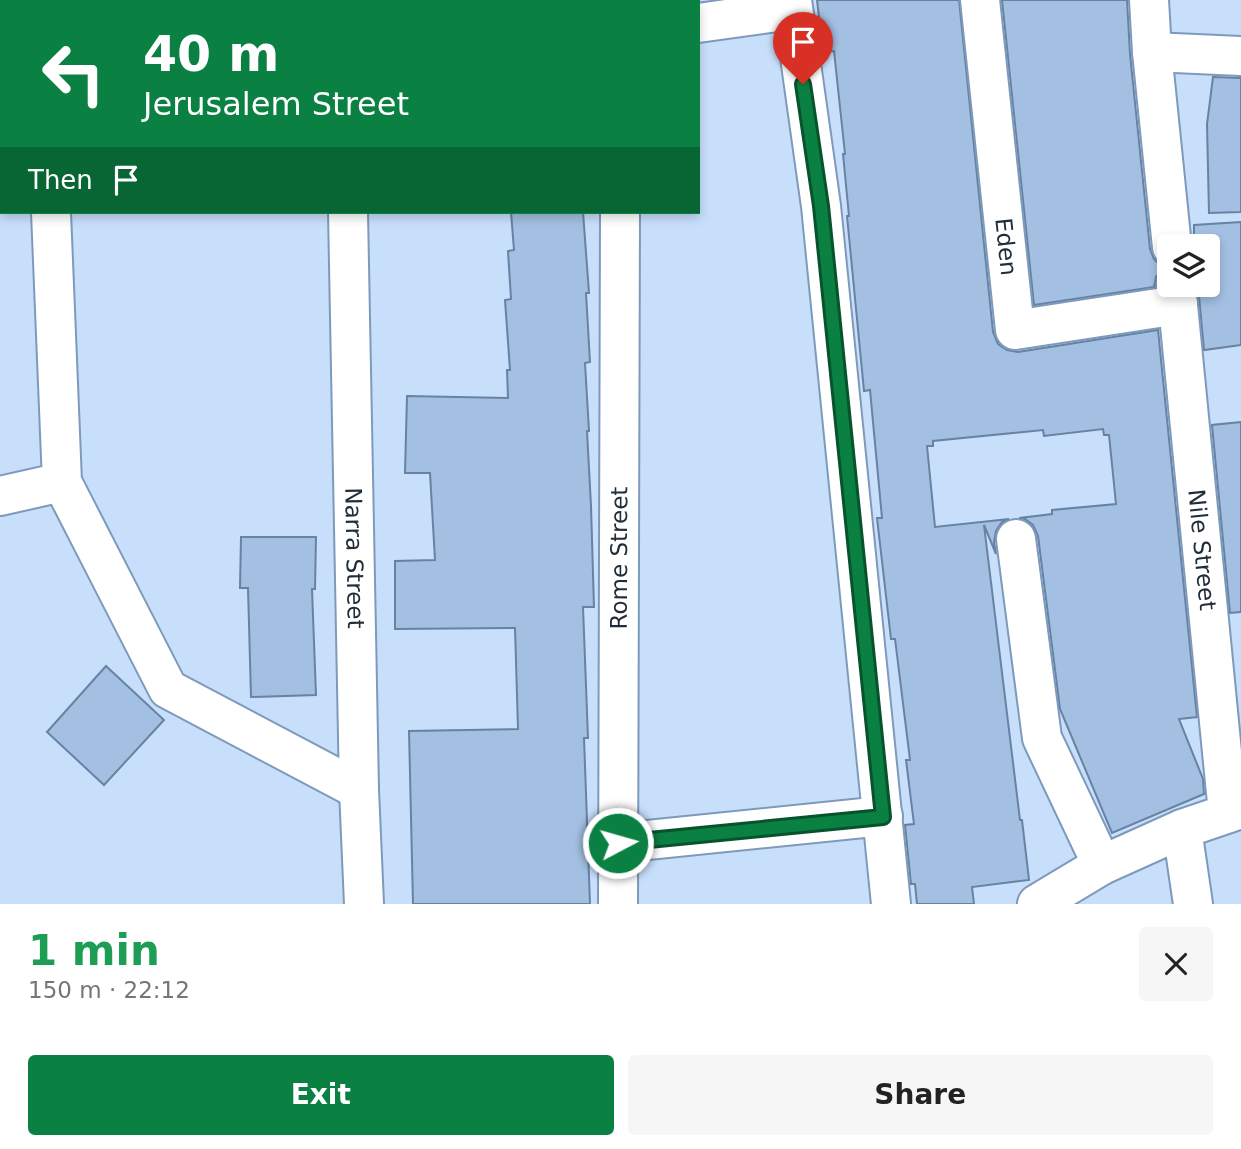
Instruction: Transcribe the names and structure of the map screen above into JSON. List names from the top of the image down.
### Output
{
  "streets": {
    "street": [
      "Eden",
      "Nile Street",
      "Narra Street",
      "Rome Street"
    ]
  },
  "page": {
    "turn": ["40 m", "Jerusalem Street"],
    "then": "Then",
    "heading": ["1 min", "150 m · 22:12"],
    "buttons": ["Exit", "Share"]
  }
}
